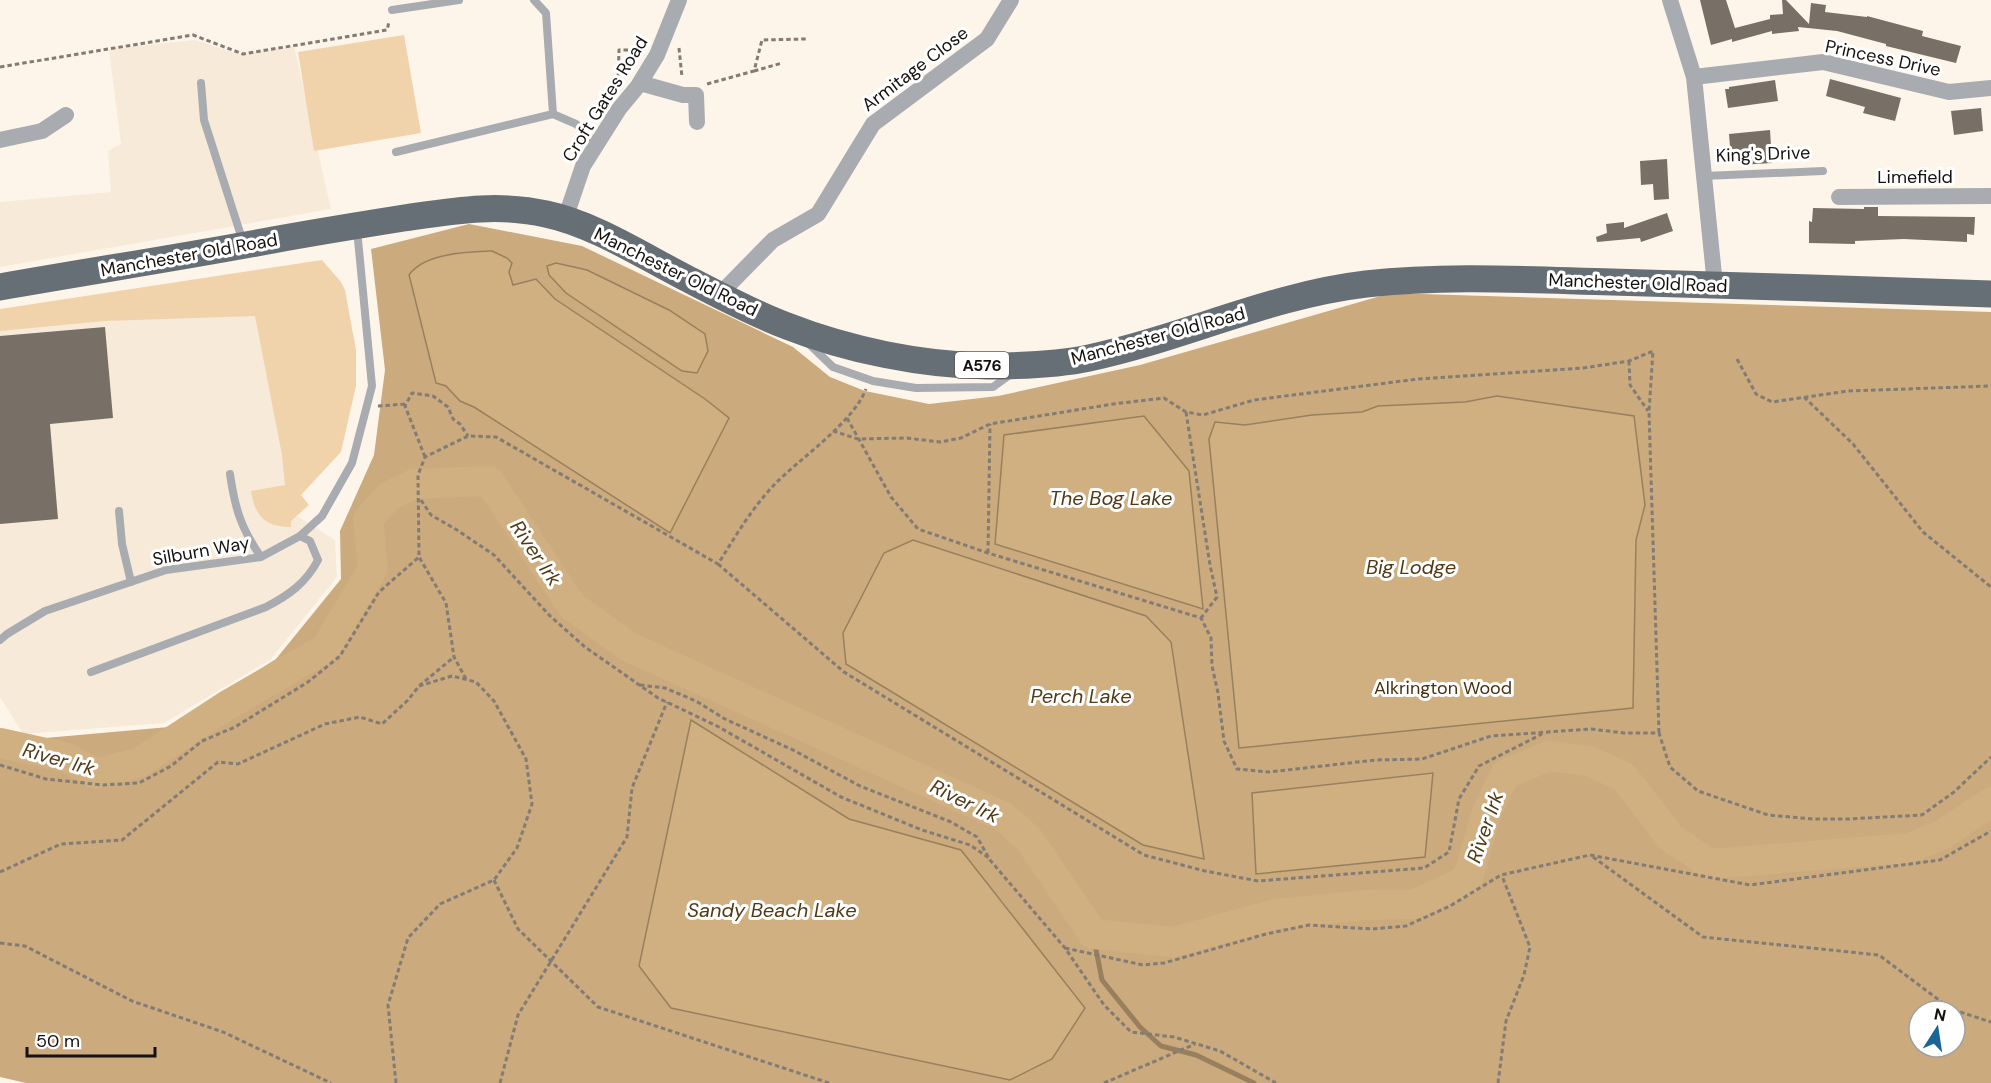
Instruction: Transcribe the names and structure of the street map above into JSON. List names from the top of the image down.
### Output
{
  "streets": {
    "main road": ["Manchester Old Road", "A576"],
    "street": [
      "Princess Drive",
      "Armitage Close",
      "Croft Gates Road",
      "King's Drive",
      "Limefield"
    ],
    "lane": ["Silburn Way"]
  },
  "crossings": [
    ["Princess Drive", "King's Drive"],
    ["Armitage Close", "Manchester Old Road"],
    ["Croft Gates Road", "Manchester Old Road"],
    ["King's Drive", "Manchester Old Road"],
    ["Manchester Old Road", "Silburn Way"]
  ],
  "water": [
    "The Bog Lake",
    "River Irk",
    "Big Lodge",
    "Perch Lake",
    "Sandy Beach Lake"
  ],
  "parks": ["Alkrington Wood"],
  "scale_bar": "50 m",
  "north": "top"
}
